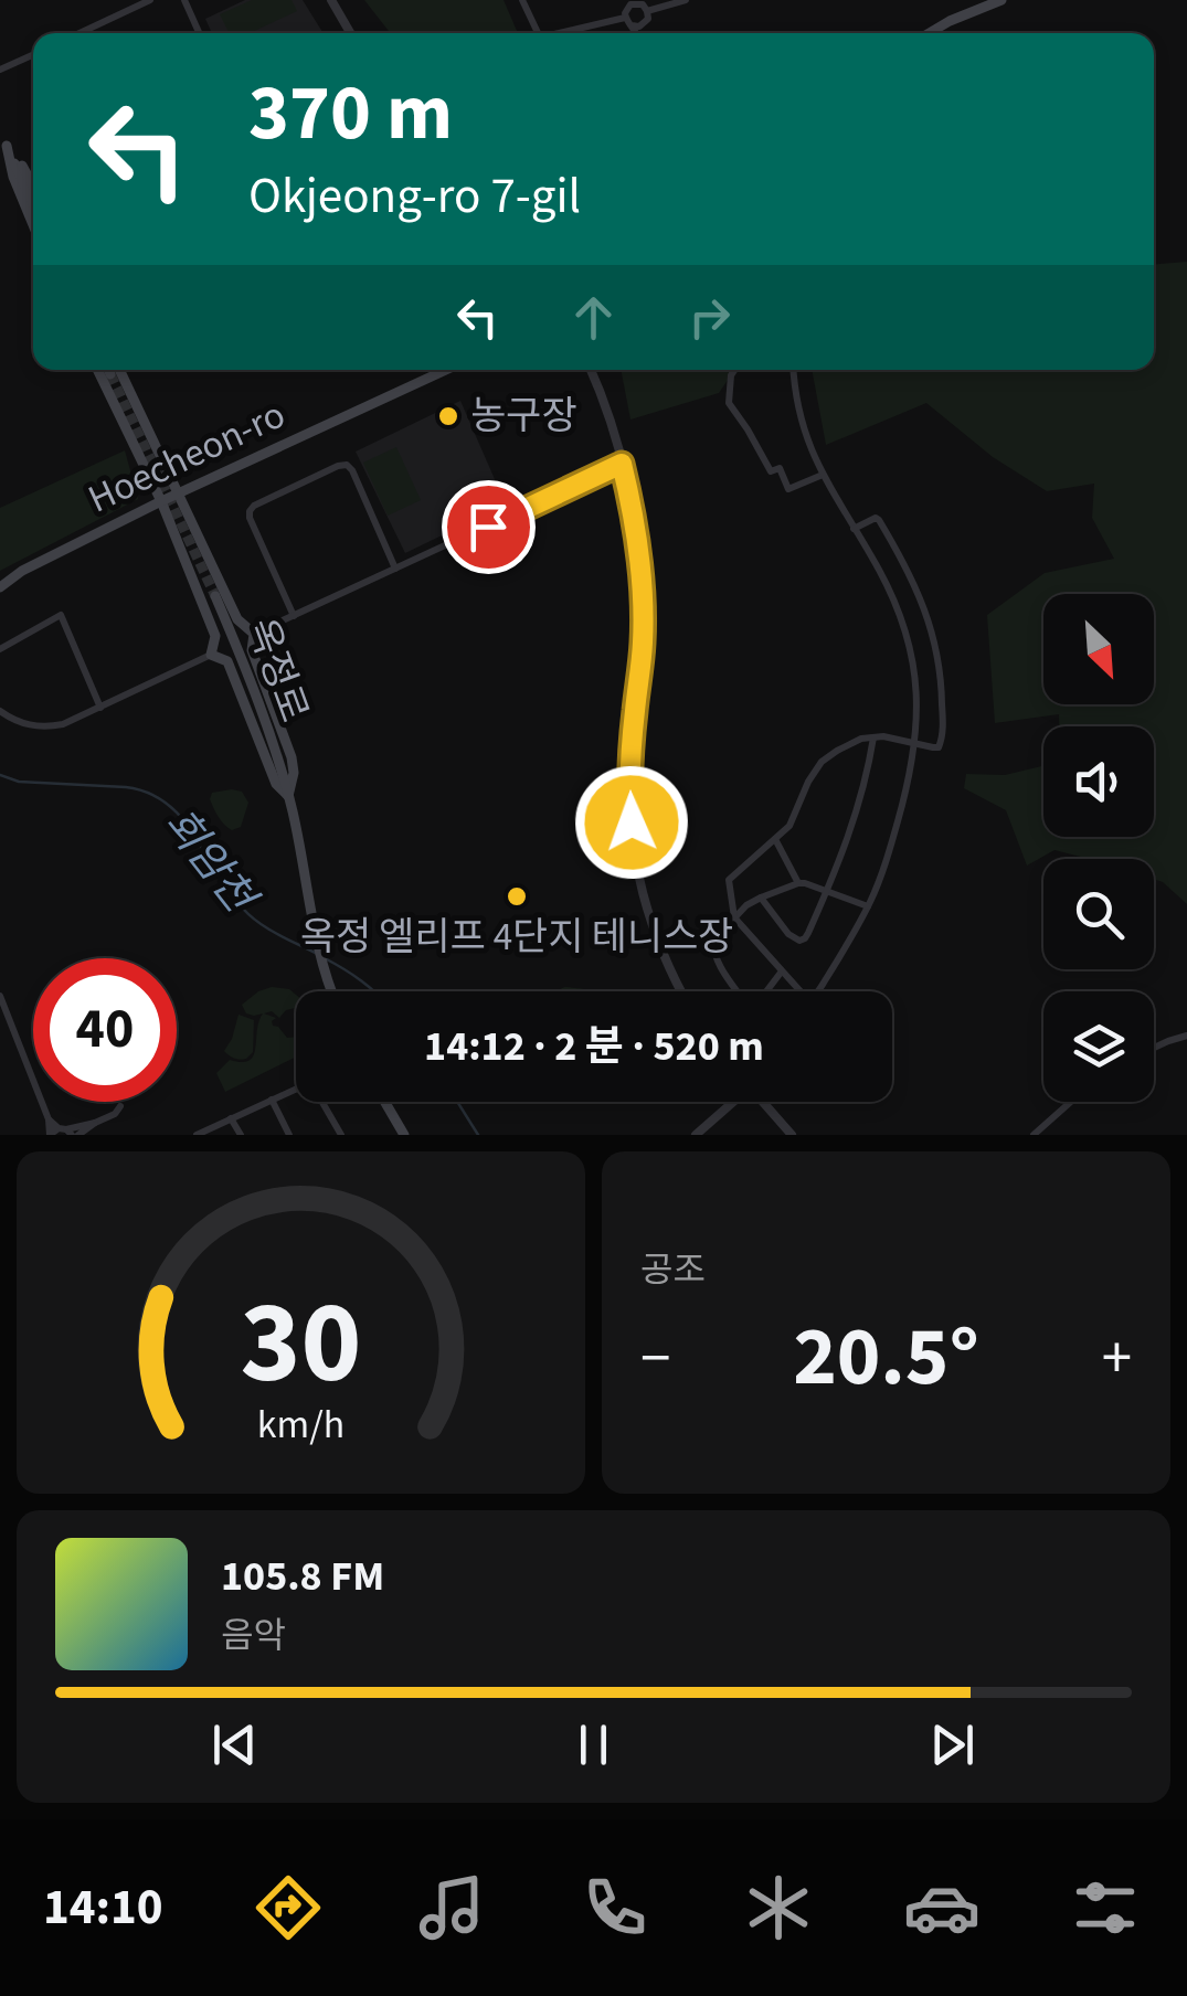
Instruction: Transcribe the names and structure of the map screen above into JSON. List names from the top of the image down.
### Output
{
  "streets": {
    "main road": ["Hoecheon-ro"]
  },
  "water": ["회암천"],
  "places": ["농구장", "옥정 엘리프 4단지 테니스장"],
  "north": "bottom right",
  "page": {
    "turn": ["370 m", "Okjeong-ro 7-gil"],
    "limit": "40",
    "trip": "14:12 · 2 분 · 520 m",
    "tile": "공조",
    "heat": ["−", "20.5°", "+"],
    "song": ["105.8 FM", "음악"],
    "tabs": "14:10",
    "gauge": ["30", "km/h"]
  }
}
